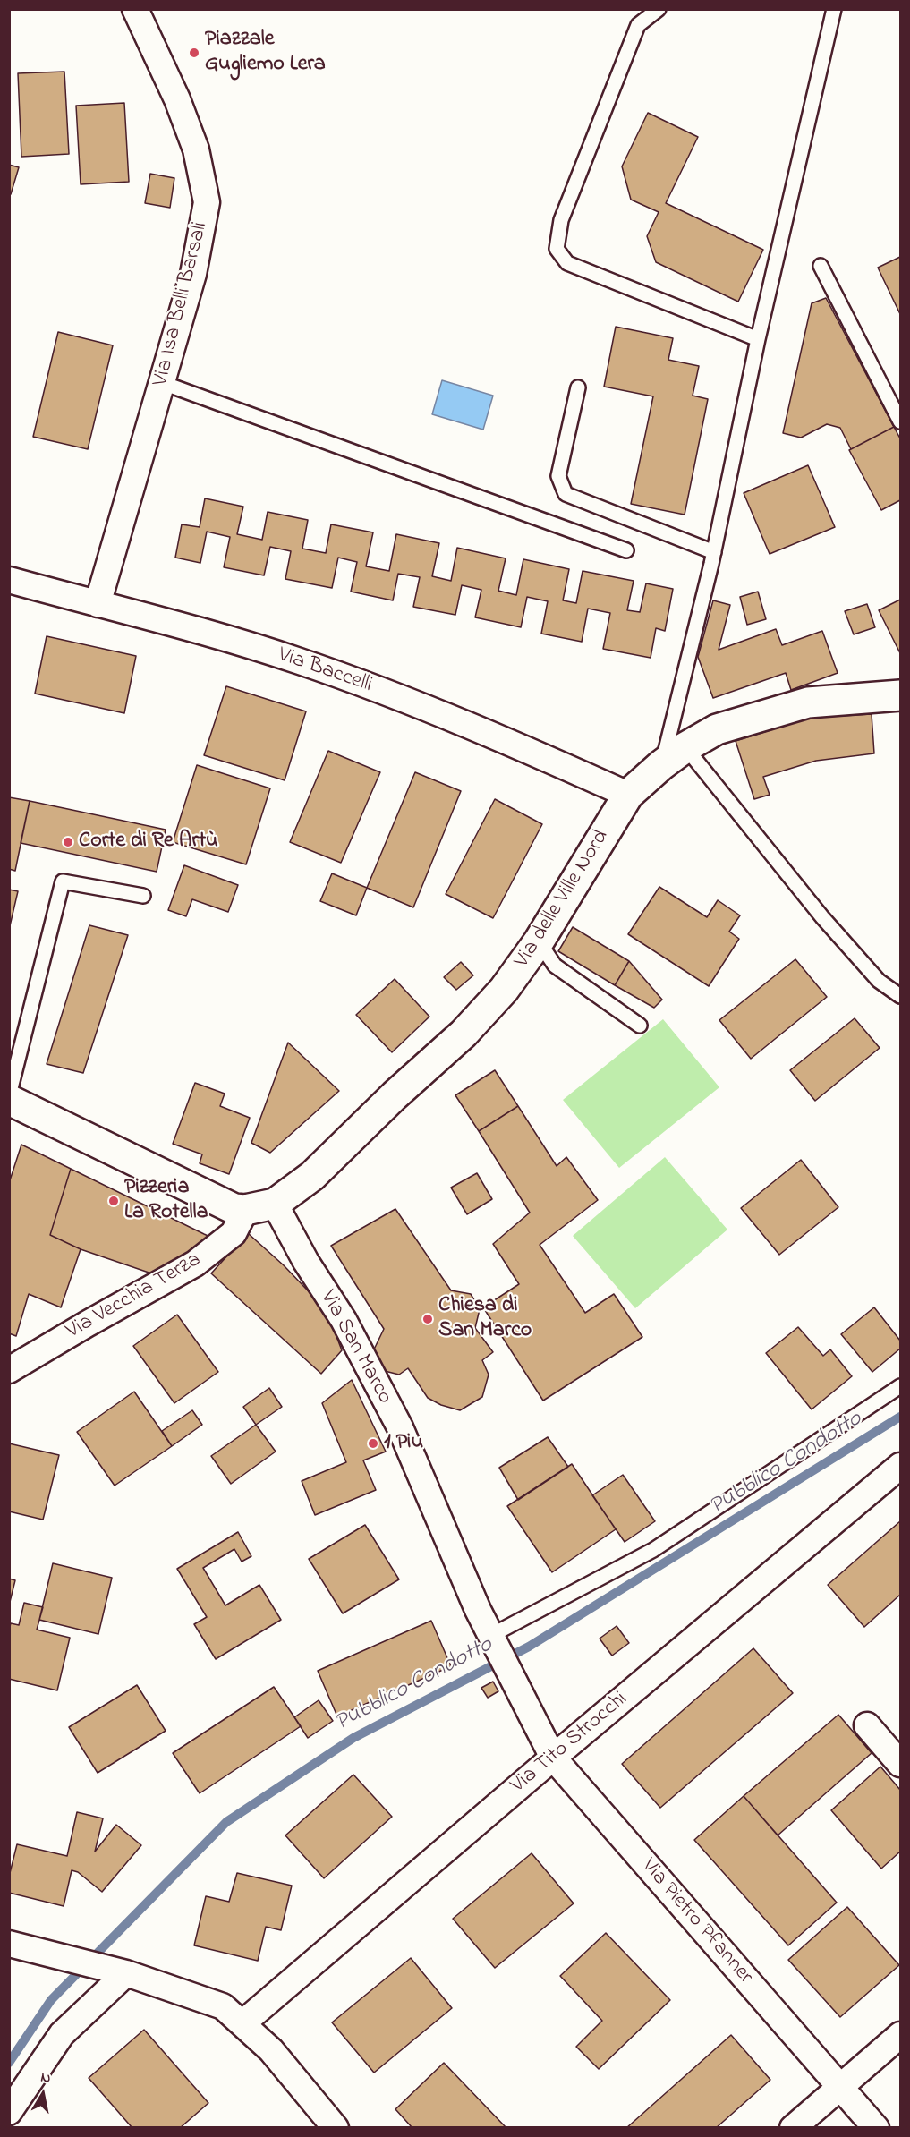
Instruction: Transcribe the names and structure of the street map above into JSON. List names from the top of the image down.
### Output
{
  "streets": {
    "street": [
      "Via Isa Belli Barsali",
      "Via Baccelli",
      "Via delle Ville Nord",
      "Via Vecchia Terza",
      "Via San Marco",
      "Via Tito Strocchi",
      "Via Pietro Pfanner"
    ]
  },
  "crossings": [
    ["Via Isa Belli Barsali", "Via Baccelli"],
    ["Via Baccelli", "Via delle Ville Nord"],
    ["Via delle Ville Nord", "Via San Marco"],
    ["Via San Marco", "Via Tito Strocchi"],
    ["Via San Marco", "Via Pietro Pfanner"],
    ["Via Tito Strocchi", "Via Pietro Pfanner"]
  ],
  "water": ["Pubblico Condotto"],
  "places": [
    "Piazzale Gugliemo Lera",
    "Corte di Re Artù",
    "Pizzeria La Rotella",
    "Chiesa di San Marco",
    "1 Piu"
  ],
  "north": "top"
}
